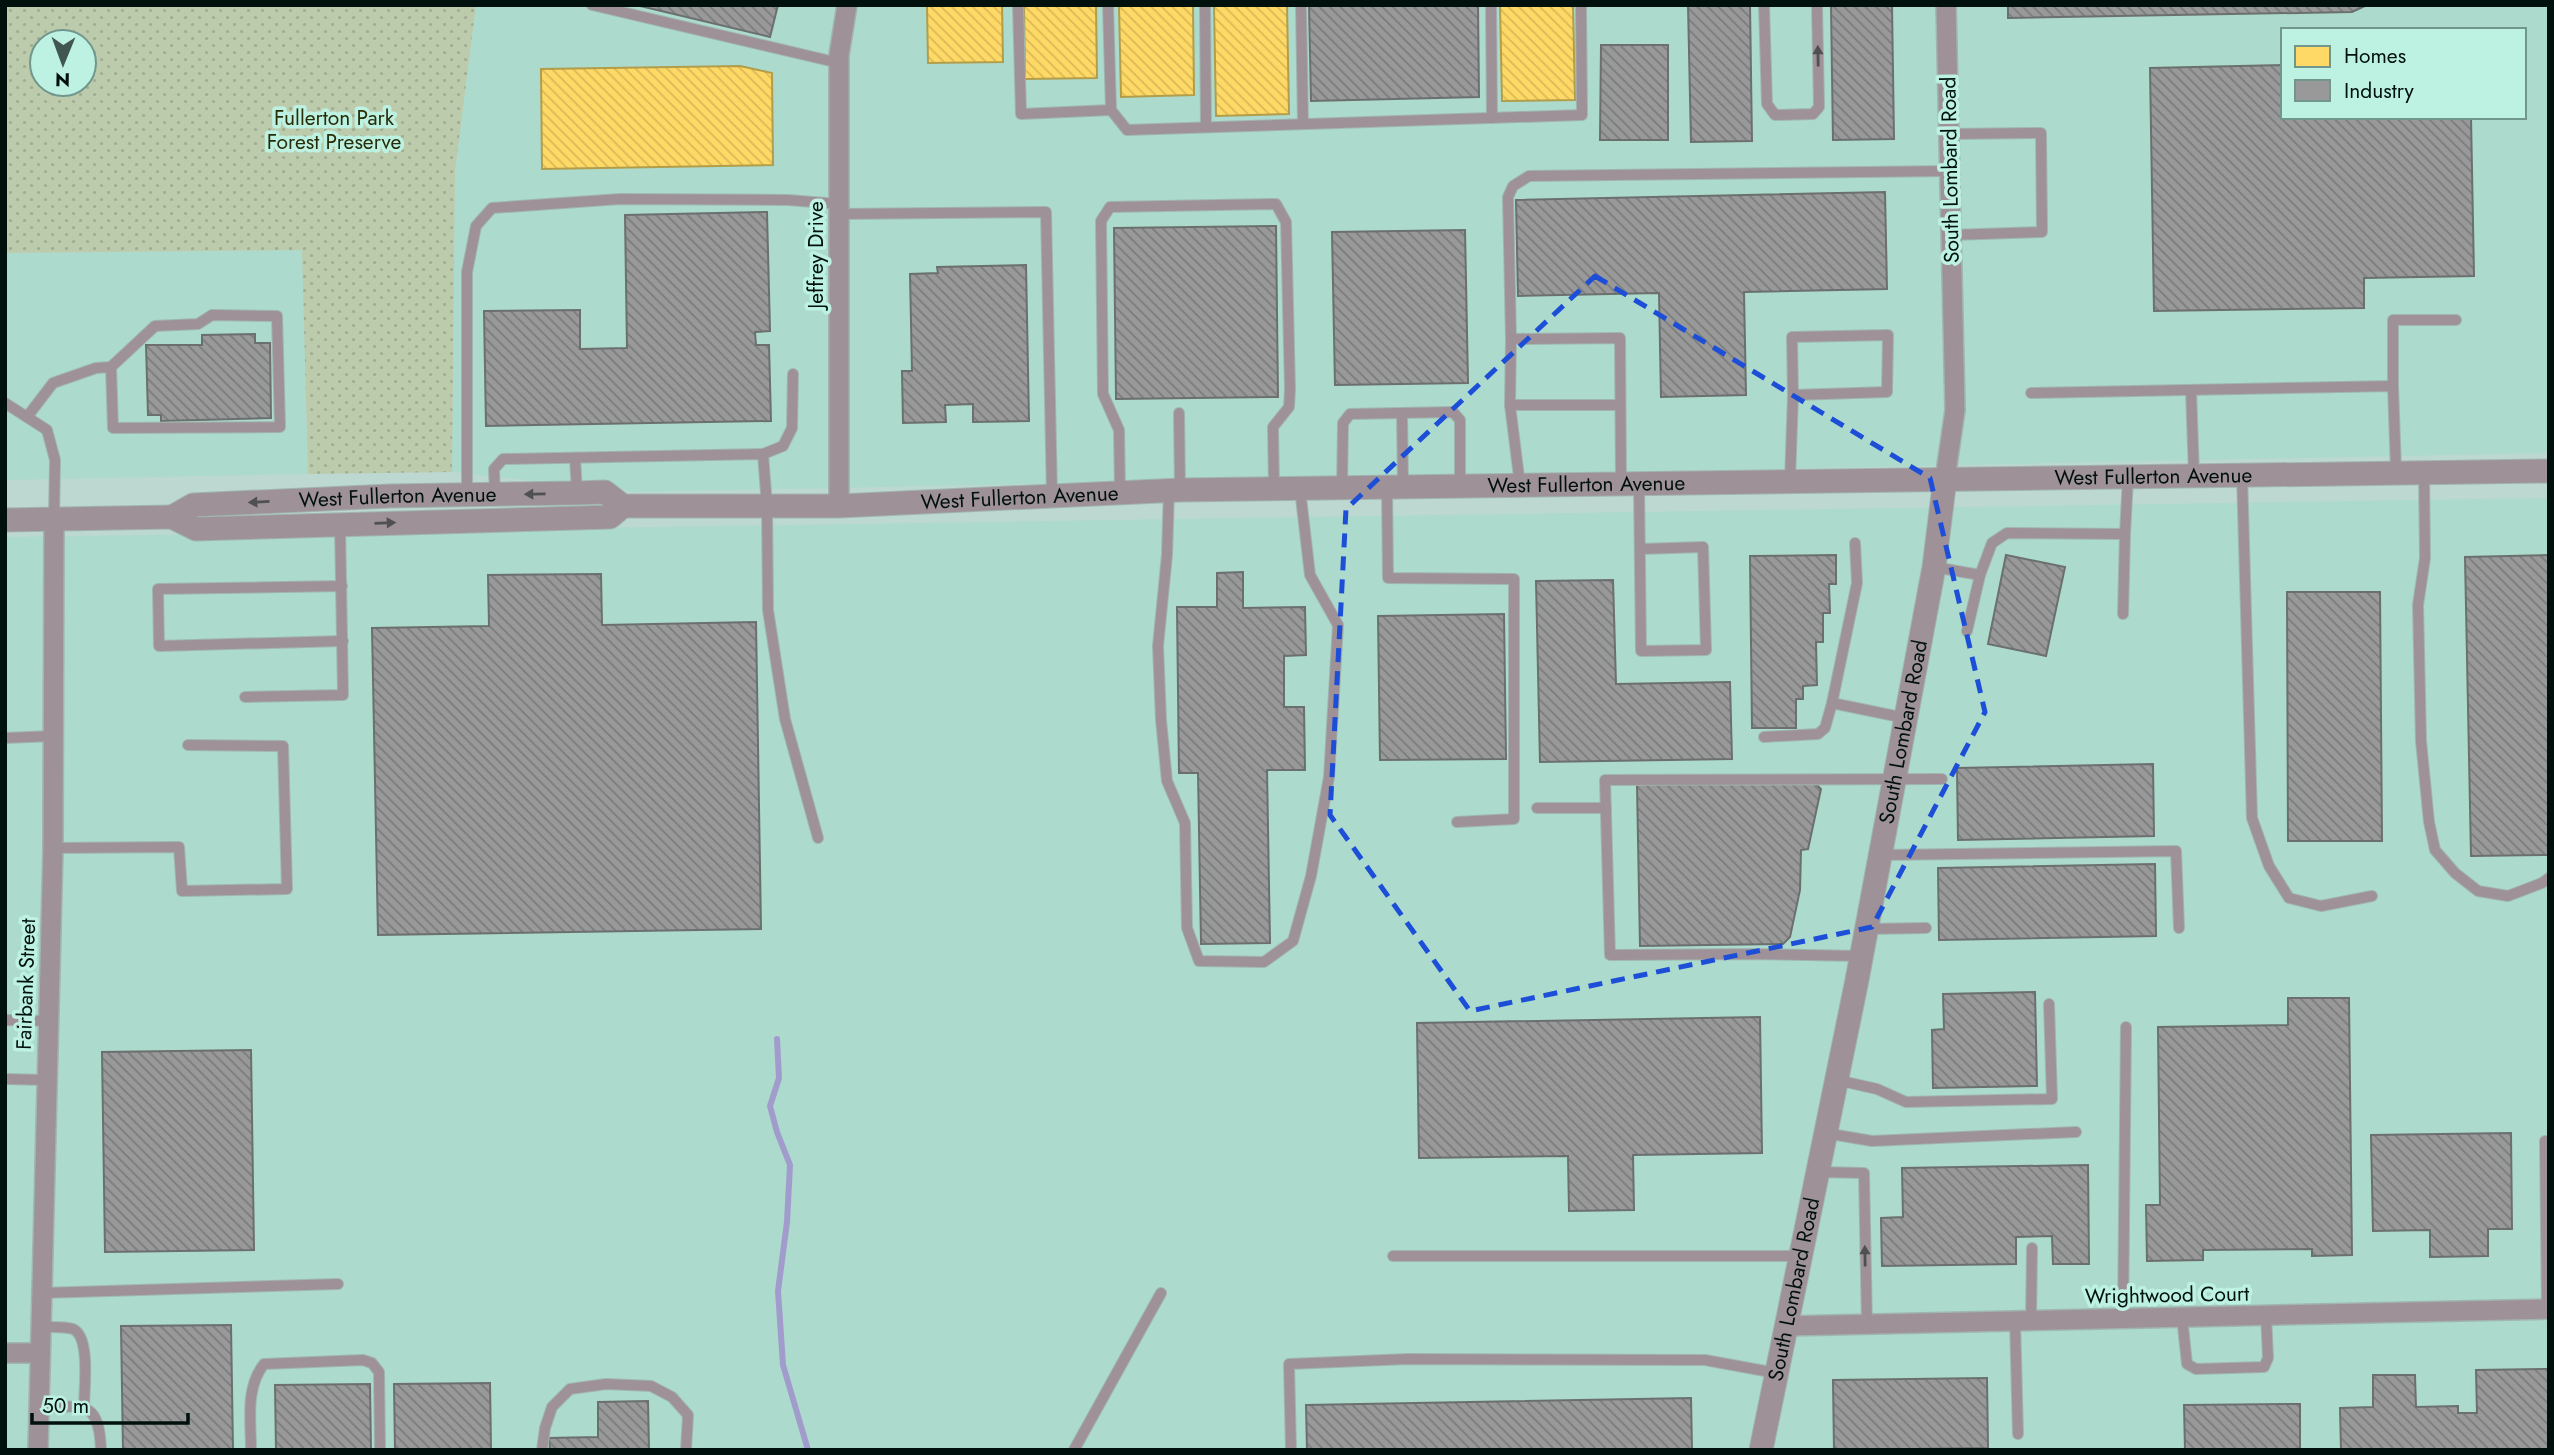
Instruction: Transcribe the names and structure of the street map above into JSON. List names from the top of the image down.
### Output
{
  "streets": {
    "street": [
      "South Lombard Road",
      "Jeffrey Drive",
      "West Fullerton Avenue",
      "Fairbank Street",
      "Wrightwood Court"
    ]
  },
  "crossings": [
    ["South Lombard Road", "West Fullerton Avenue"],
    ["South Lombard Road", "Wrightwood Court"],
    ["Jeffrey Drive", "West Fullerton Avenue"],
    ["West Fullerton Avenue", "Fairbank Street"]
  ],
  "parks": ["Fullerton Park Forest Preserve"],
  "legend": ["Homes", "Industry"],
  "scale_bar": "50 m",
  "north": "bottom"
}
